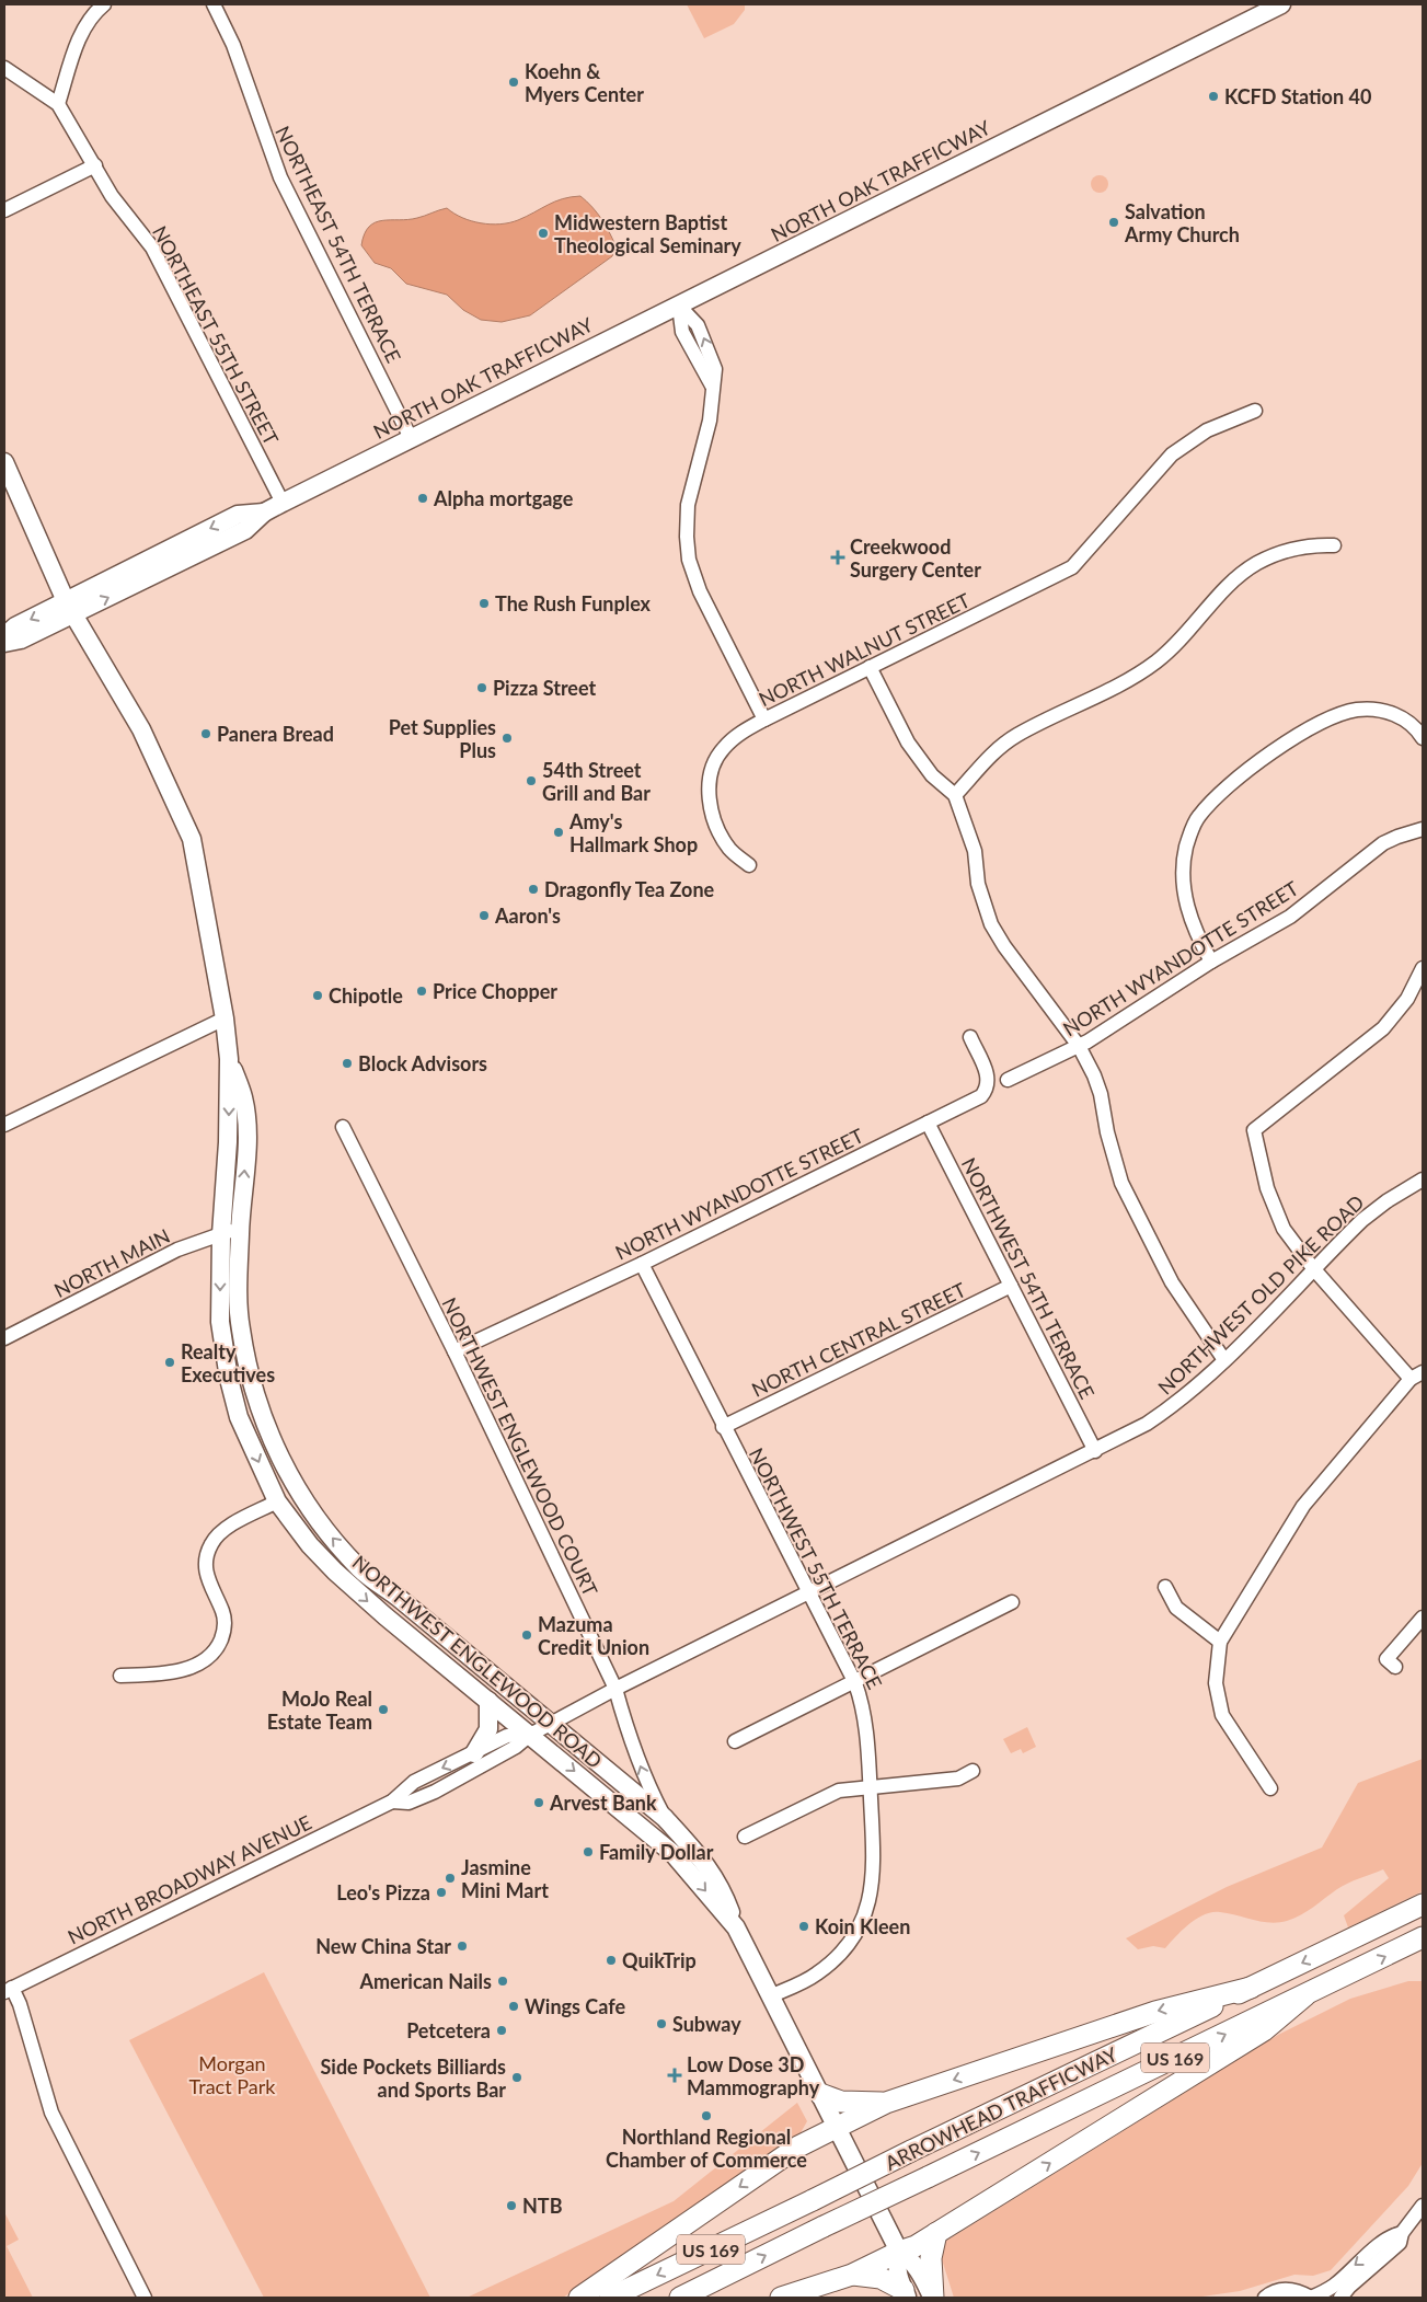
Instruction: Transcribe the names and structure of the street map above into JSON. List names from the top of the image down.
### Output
{
  "streets": {
    "highway": ["US 169", "ARROWHEAD TRAFFICWAY"],
    "main road": ["NORTH OAK TRAFFICWAY", "NORTHWEST ENGLEWOOD ROAD"],
    "street": [
      "NORTHEAST 54TH TERRACE",
      "NORTHEAST 55TH STREET",
      "NORTH WALNUT STREET",
      "NORTH WYANDOTTE STREET",
      "NORTH MAIN",
      "NORTHWEST 54TH TERRACE",
      "NORTHWEST OLD PIKE ROAD",
      "NORTH CENTRAL STREET",
      "NORTHWEST ENGLEWOOD COURT",
      "NORTHWEST 55TH TERRACE",
      "NORTH BROADWAY AVENUE"
    ]
  },
  "crossings": [
    ["NORTH OAK TRAFFICWAY", "NORTHEAST 54TH TERRACE"],
    ["NORTH OAK TRAFFICWAY", "NORTHEAST 55TH STREET"],
    ["NORTH WYANDOTTE STREET", "NORTHWEST 54TH TERRACE"],
    ["NORTH WYANDOTTE STREET", "NORTHWEST ENGLEWOOD COURT"],
    ["NORTH WYANDOTTE STREET", "NORTHWEST 55TH TERRACE"],
    ["NORTH MAIN", "NORTHWEST ENGLEWOOD ROAD"],
    ["NORTHWEST 54TH TERRACE", "NORTHWEST OLD PIKE ROAD"],
    ["NORTHWEST 54TH TERRACE", "NORTH CENTRAL STREET"],
    ["NORTHWEST 54TH TERRACE", "NORTH BROADWAY AVENUE"],
    ["NORTHWEST OLD PIKE ROAD", "NORTH BROADWAY AVENUE"],
    ["NORTH CENTRAL STREET", "NORTHWEST 55TH TERRACE"],
    ["NORTHWEST ENGLEWOOD COURT", "NORTHWEST ENGLEWOOD ROAD"],
    ["NORTHWEST ENGLEWOOD COURT", "NORTH BROADWAY AVENUE"],
    ["NORTHWEST 55TH TERRACE", "NORTHWEST ENGLEWOOD ROAD"],
    ["NORTHWEST 55TH TERRACE", "NORTH BROADWAY AVENUE"],
    ["NORTHWEST ENGLEWOOD ROAD", "NORTH BROADWAY AVENUE"]
  ],
  "parks": ["Morgan Tract Park"],
  "places": {
    "other": [
      "Koehn & Myers Center",
      "KCFD Station 40",
      "Salvation Army Church",
      "Midwestern Baptist Theological Seminary",
      "Alpha mortgage",
      "The Rush Funplex",
      "Pizza Street",
      "Panera Bread",
      "Pet Supplies Plus",
      "54th Street Grill and Bar",
      "Amy's Hallmark Shop",
      "Dragonfly Tea Zone",
      "Aaron's",
      "Price Chopper",
      "Chipotle",
      "Block Advisors",
      "Realty Executives",
      "Mazuma Credit Union",
      "MoJo Real Estate Team",
      "Arvest Bank",
      "Family Dollar",
      "Jasmine Mini Mart",
      "Leo's Pizza",
      "Koin Kleen",
      "New China Star",
      "QuikTrip",
      "American Nails",
      "Wings Cafe",
      "Subway",
      "Petcetera",
      "Side Pockets Billiards and Sports Bar",
      "Northland Regional Chamber of Commerce",
      "NTB"
    ],
    "health": ["Creekwood Surgery Center", "Low Dose 3D Mammography"]
  }
}
